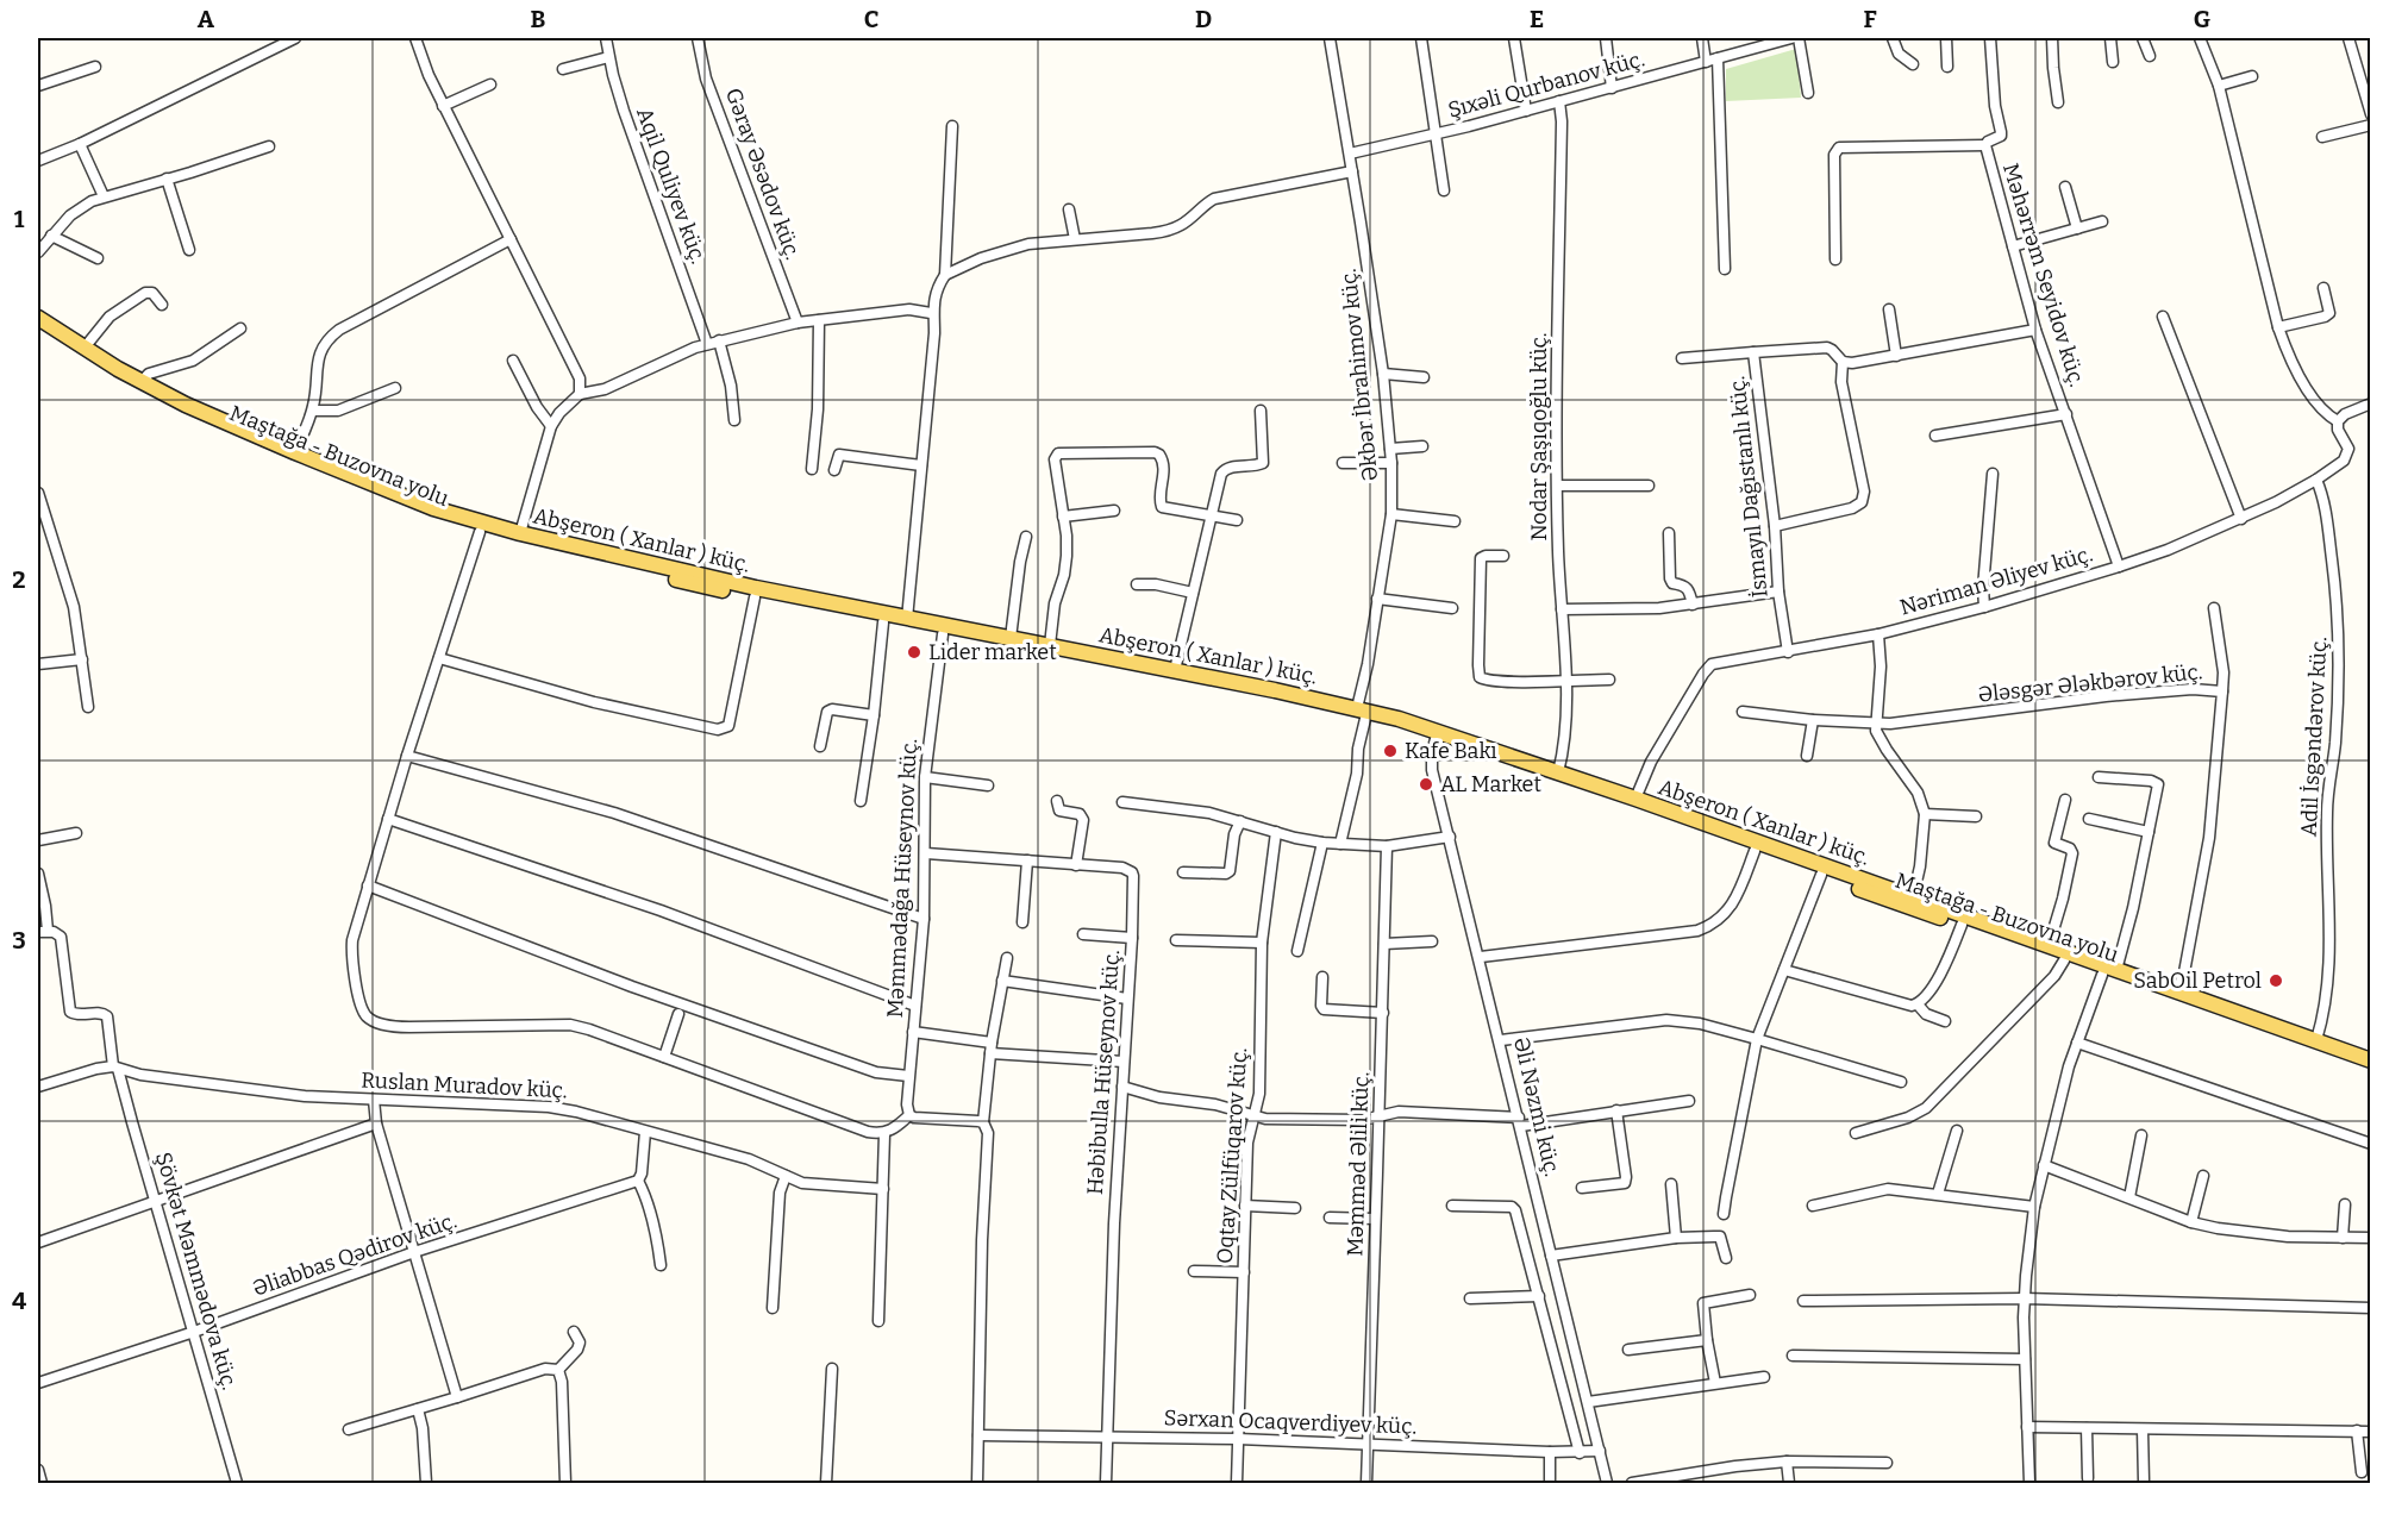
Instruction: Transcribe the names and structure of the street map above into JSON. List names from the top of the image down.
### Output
{
  "streets": {
    "main road": ["Maştağa - Buzovna yolu", "Abşeron ( Xanlar ) küç."],
    "street": [
      "Şıxəli Qurbanov küç.",
      "Gəray Əsədov küç.",
      "Aqil Quliyev küç.",
      "Məhərrəm Seyidov küç.",
      "Əkbər İbrahimov küç.",
      "Nodar Şaşıqoğlu küç.",
      "İsmayıl Dağıstanlı küç.",
      "Nəriman Əliyev küç.",
      "Ələsgər Ələkbərov küç.",
      "Adil İsgəndərov küç.",
      "Məmmədağa Hüseynov küç.",
      "Həbibulla Hüseynov küç.",
      "Ruslan Muradov küç.",
      "Əli Nəzmi küç.",
      "Oqtay Zülfüqarov küç.",
      "Məmməd Əlili küç.",
      "Əliabbas Qədirov küç.",
      "Şövkət Məmmədova küç.",
      "Sərxan Ocaqverdiyev küç."
    ]
  },
  "crossings": [
    ["Şıxəli Qurbanov küç.", "Əkbər İbrahimov küç."],
    ["Şıxəli Qurbanov küç.", "Nodar Şaşıqoğlu küç."],
    ["Məhərrəm Seyidov küç.", "İsmayıl Dağıstanlı küç."],
    ["Məhərrəm Seyidov küç.", "Nəriman Əliyev küç."],
    ["Əkbər İbrahimov küç.", "Maştağa - Buzovna yolu"],
    ["Əkbər İbrahimov küç.", "Abşeron ( Xanlar ) küç."],
    ["Nodar Şaşıqoğlu küç.", "Abşeron ( Xanlar ) küç."],
    ["Maştağa - Buzovna yolu", "Abşeron ( Xanlar ) küç."],
    ["Maştağa - Buzovna yolu", "Adil İsgəndərov küç."],
    ["Maştağa - Buzovna yolu", "Məmmədağa Hüseynov küç."],
    ["Maştağa - Buzovna yolu", "Əli Nəzmi küç."],
    ["İsmayıl Dağıstanlı küç.", "Nəriman Əliyev küç."],
    ["Abşeron ( Xanlar ) küç.", "Nəriman Əliyev küç."],
    ["Abşeron ( Xanlar ) küç.", "Ələsgər Ələkbərov küç."],
    ["Abşeron ( Xanlar ) küç.", "Adil İsgəndərov küç."],
    ["Abşeron ( Xanlar ) küç.", "Əli Nəzmi küç."],
    ["Nəriman Əliyev küç.", "Adil İsgəndərov küç."],
    ["Məmmədağa Hüseynov küç.", "Həbibulla Hüseynov küç."],
    ["Həbibulla Hüseynov küç.", "Sərxan Ocaqverdiyev küç."],
    ["Ruslan Muradov küç.", "Şövkət Məmmədova küç."],
    ["Əli Nəzmi küç.", "Sərxan Ocaqverdiyev küç."],
    ["Oqtay Zülfüqarov küç.", "Sərxan Ocaqverdiyev küç."],
    ["Məmməd Əlili küç.", "Sərxan Ocaqverdiyev küç."],
    ["Əliabbas Qədirov küç.", "Şövkət Məmmədova küç."]
  ],
  "places": [
    "Lider market",
    "Kafe Bakı",
    "AL Market",
    "SabOil Petrol"
  ],
  "grid": {
    "columns": [
      "A",
      "B",
      "C",
      "D",
      "E",
      "F",
      "G"
    ],
    "rows": [
      "1",
      "2",
      "3",
      "4"
    ]
  }
}
